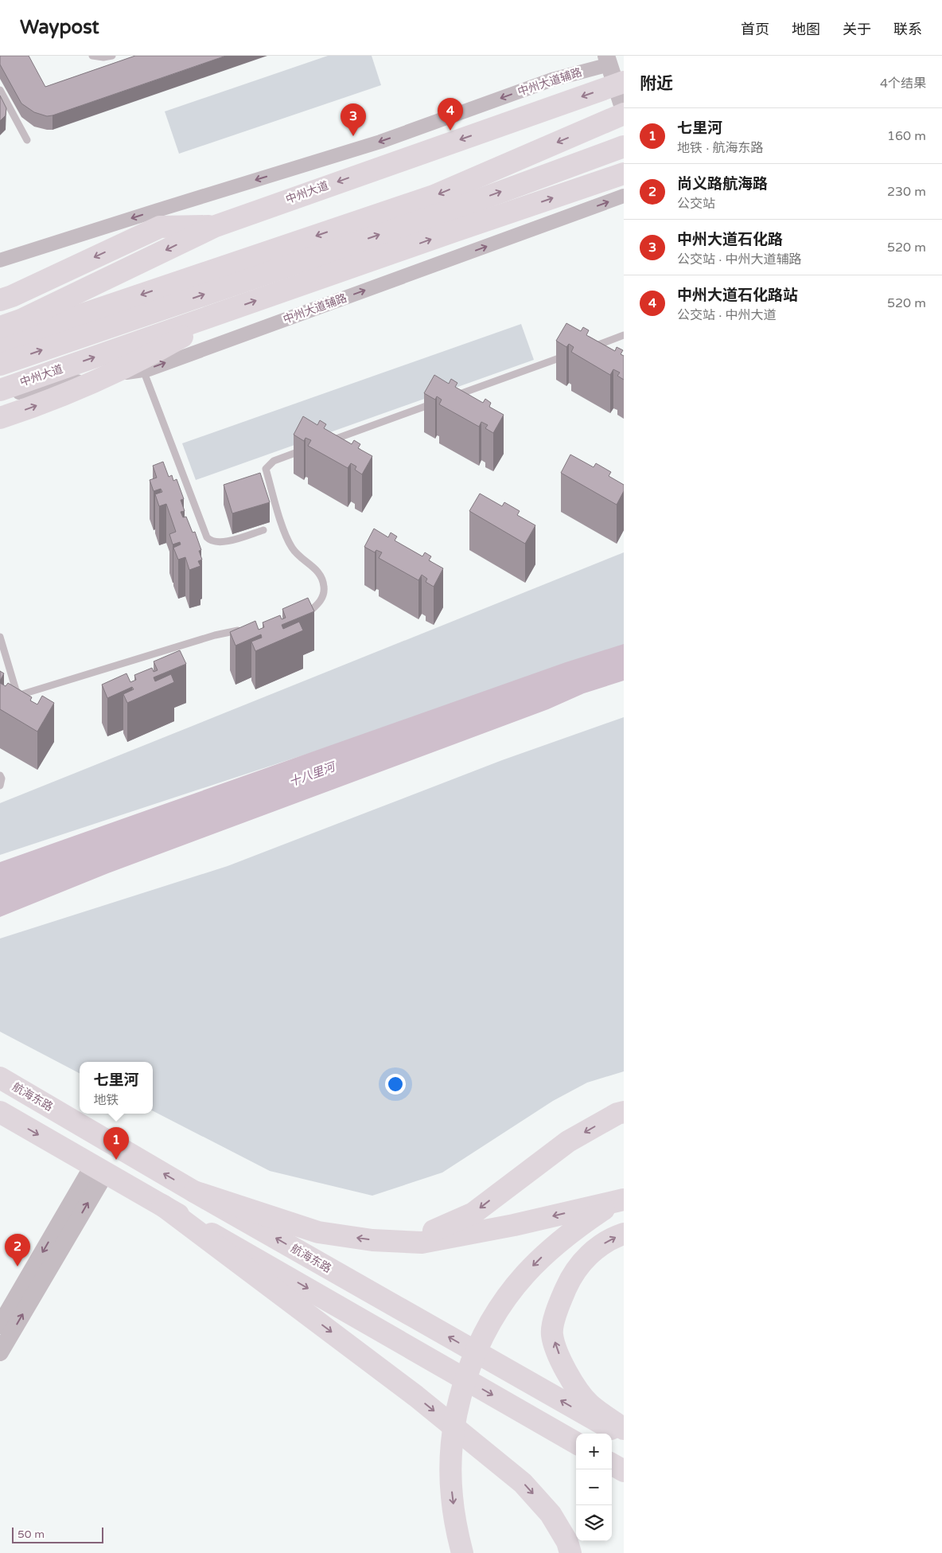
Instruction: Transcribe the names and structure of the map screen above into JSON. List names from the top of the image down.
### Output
{
  "streets": {
    "main road": ["中州大道", "航海东路"],
    "street": ["中州大道辅路"]
  },
  "water": ["十八里河"],
  "scale_bar": "50 m",
  "page": {
    "header": "Waypost",
    "nav": [
      "首页",
      "地图",
      "关于",
      "联系"
    ],
    "heading": ["附近", "4个结果"],
    "pins": [
      "4",
      "3",
      "1",
      "2"
    ],
    "list": [
      {
        "mark": "1",
        "name": "七里河",
        "note": "地铁 · 航海东路",
        "value": "160 m"
      },
      {
        "mark": "2",
        "name": "尚义路航海路",
        "note": "公交站",
        "value": "230 m"
      },
      {
        "mark": "3",
        "name": "中州大道石化路",
        "note": "公交站 · 中州大道辅路",
        "value": "520 m"
      },
      {
        "mark": "4",
        "name": "中州大道石化路站",
        "note": "公交站 · 中州大道",
        "value": "520 m"
      }
    ],
    "popup": ["七里河", "地铁"],
    "map_buttons": ["+", "−"],
    "scale": "50 m"
  }
}
